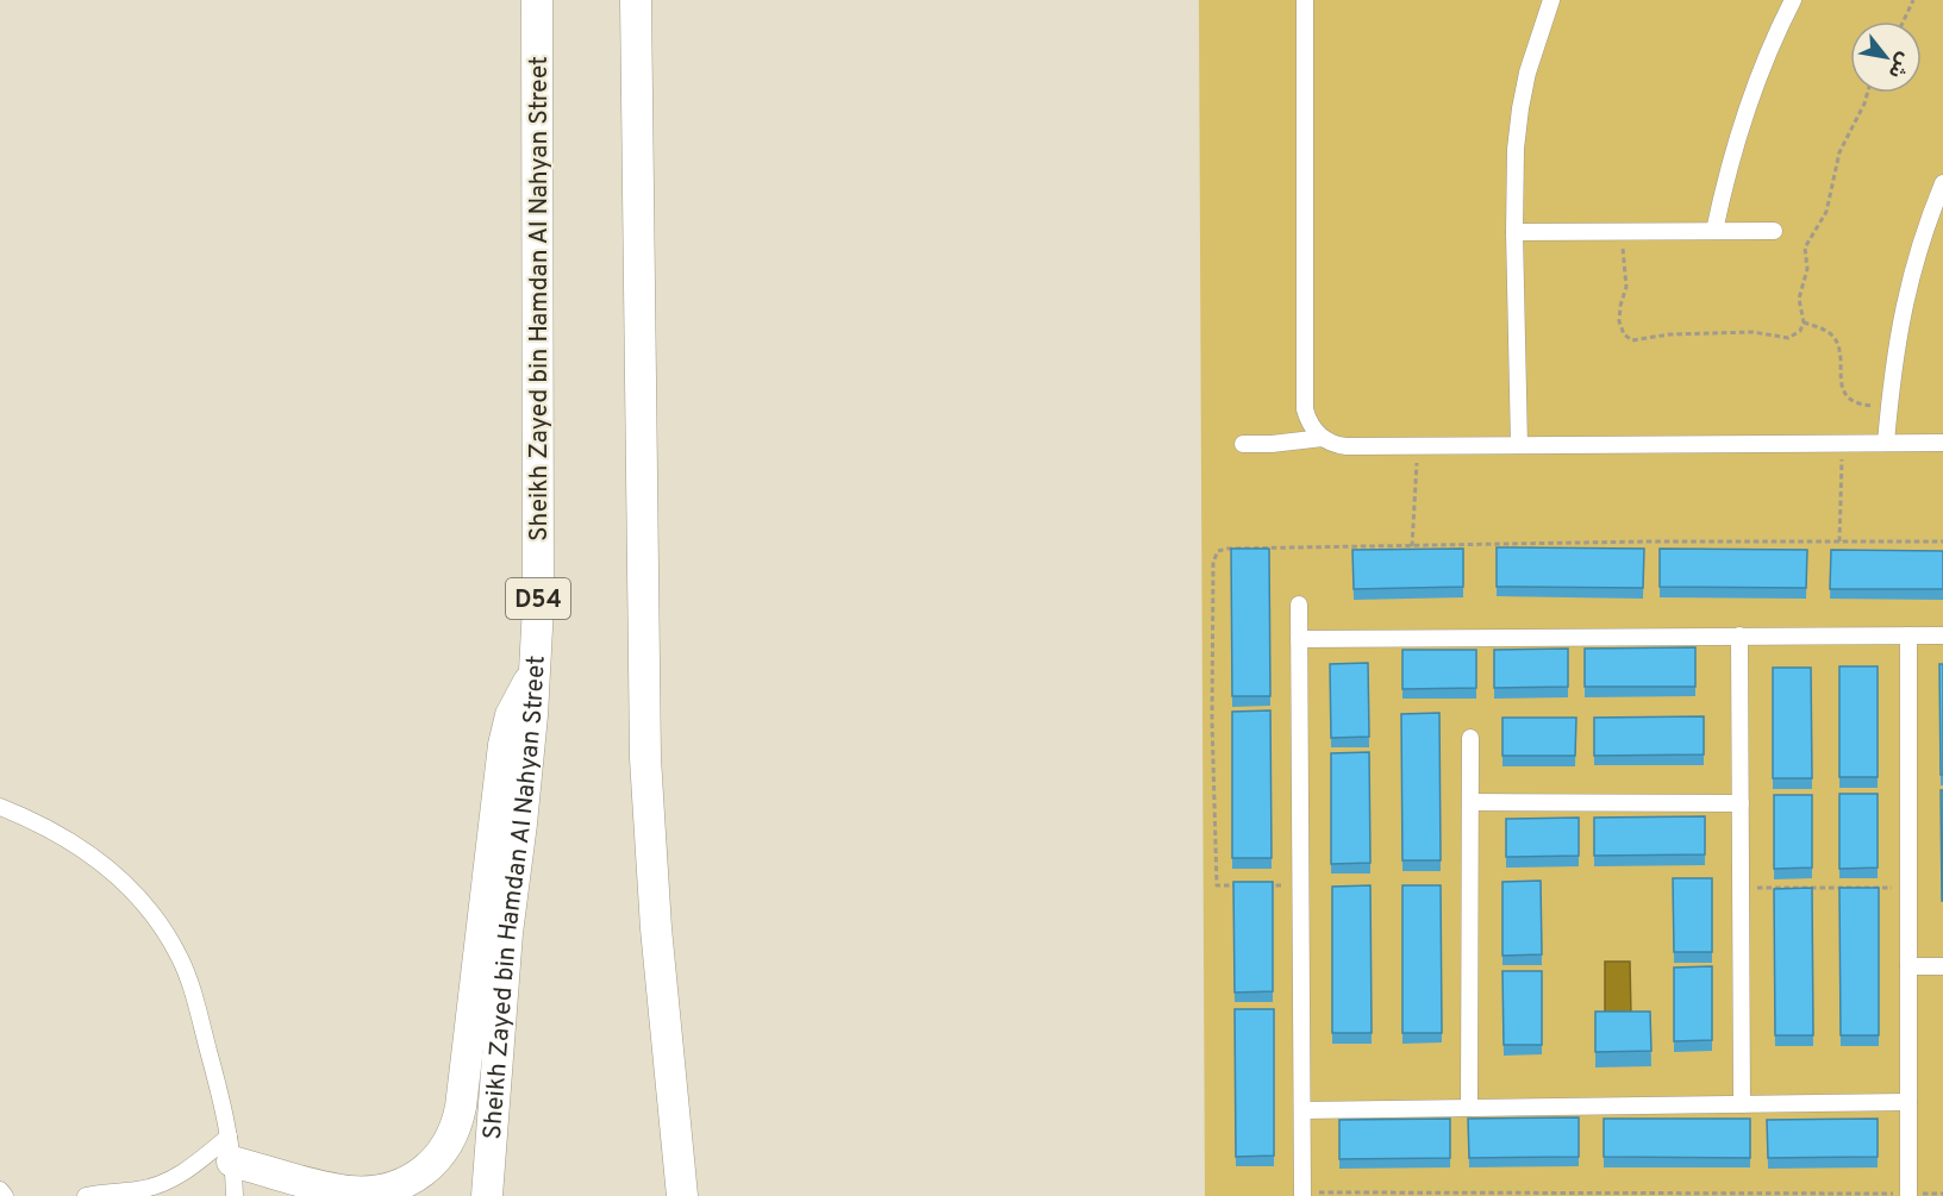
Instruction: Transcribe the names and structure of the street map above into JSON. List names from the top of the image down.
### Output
{
  "streets": {
    "highway": ["Sheikh Zayed bin Hamdan Al Nahyan Street", "D54"]
  },
  "north": "bottom right"
}
